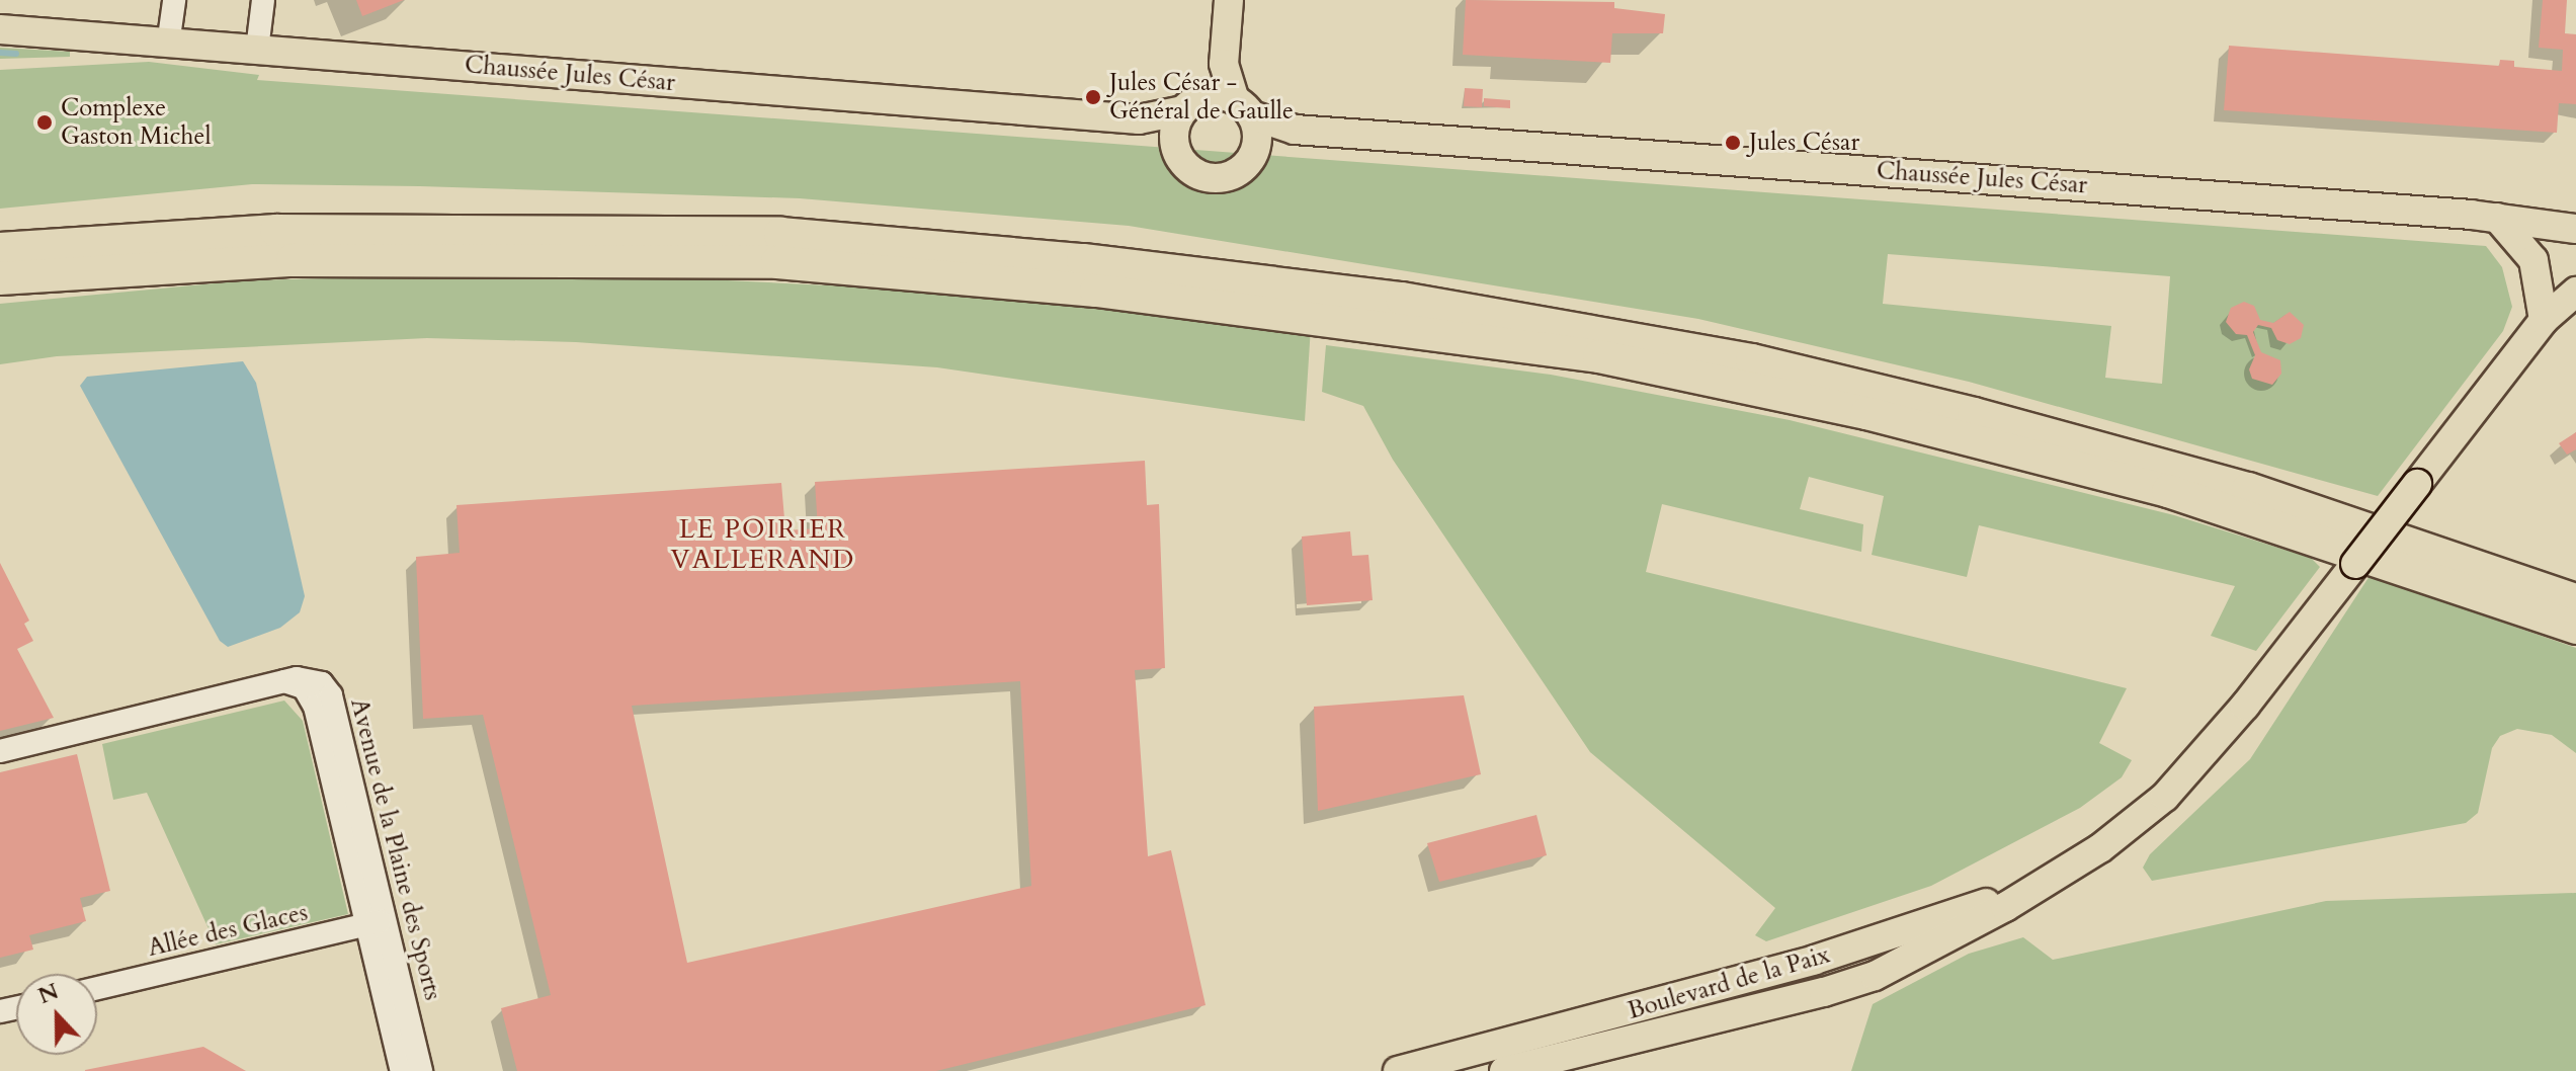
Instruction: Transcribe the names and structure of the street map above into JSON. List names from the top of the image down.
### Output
{
  "streets": {
    "main road": ["Chaussée Jules César", "Boulevard de la Paix"],
    "street": ["Avenue de la Plaine des Sports", "Allée des Glaces"]
  },
  "crossings": [
    ["Avenue de la Plaine des Sports", "Allée des Glaces"]
  ],
  "districts": ["LE POIRIER VALLERAND"],
  "places": ["Jules César - Général de Gaulle", "Complexe Gaston Michel", "Jules César"],
  "north": "top"
}
